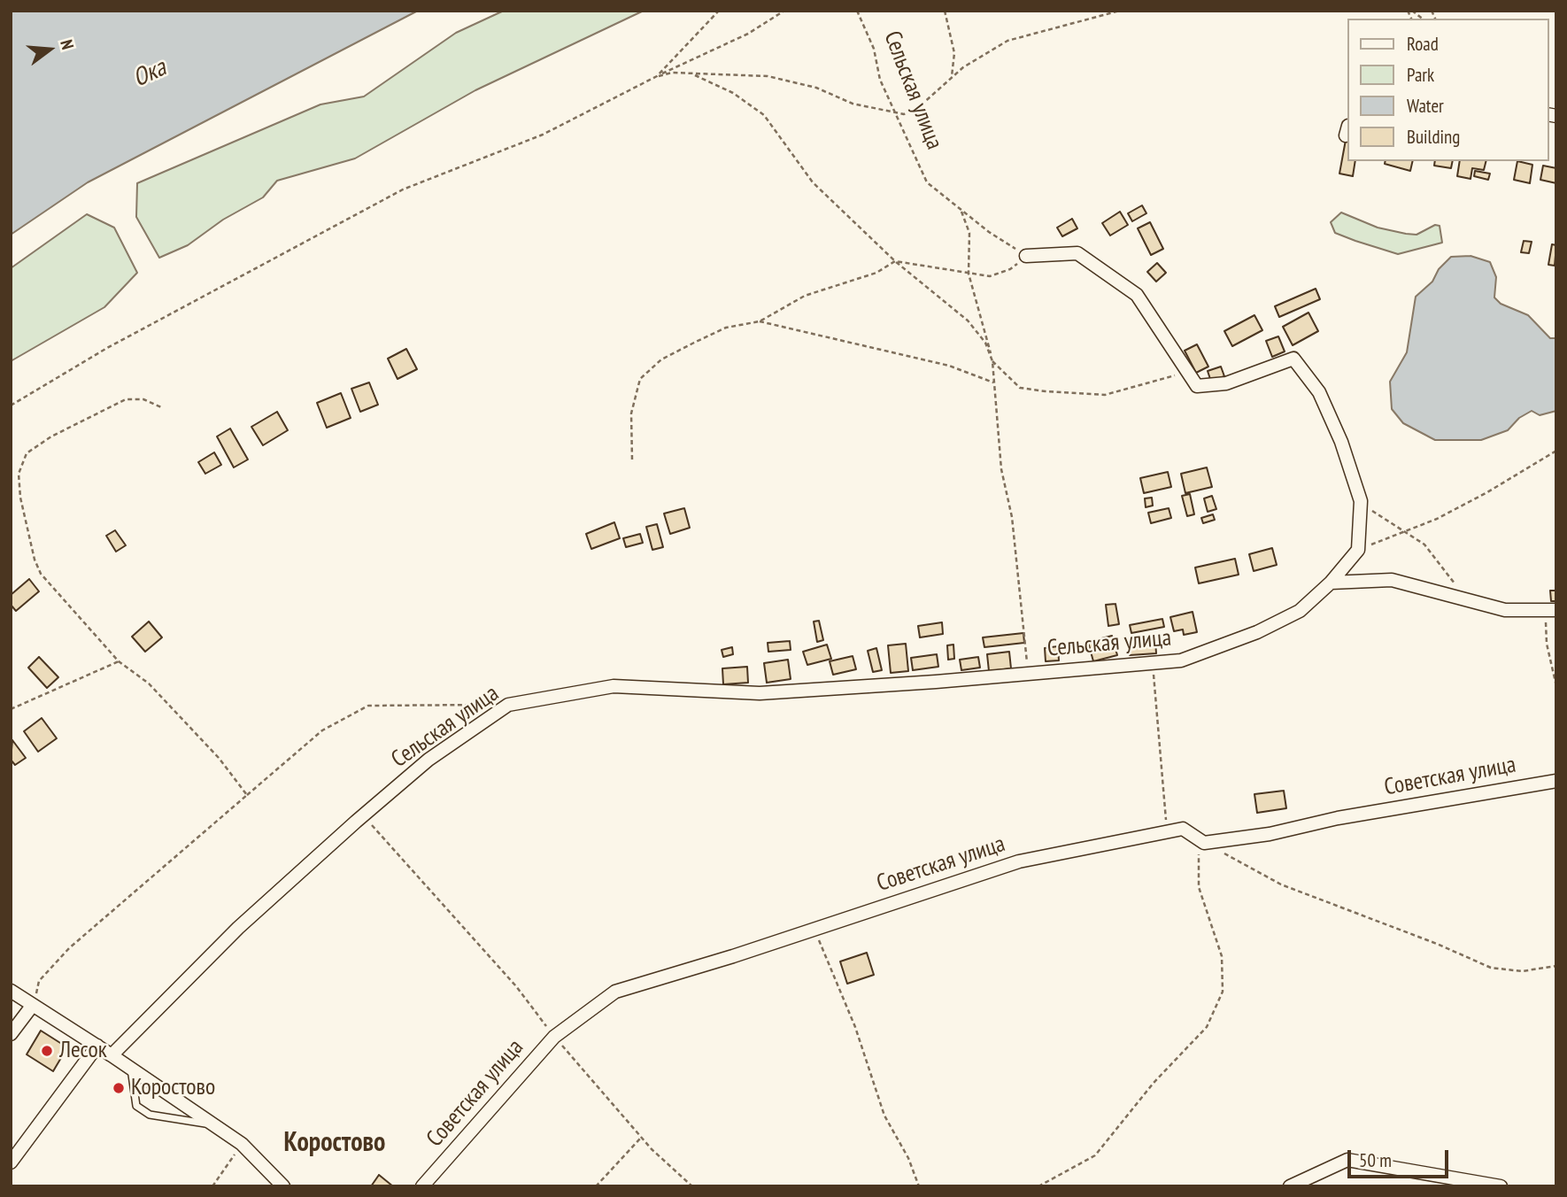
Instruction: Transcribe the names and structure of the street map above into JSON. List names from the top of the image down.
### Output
{
  "streets": {
    "street": ["Сельская улица", "Советская улица"]
  },
  "districts": ["Коростово"],
  "water": ["Ока"],
  "places": ["Лесок", "Коростово"],
  "legend": [
    "Road",
    "Park",
    "Water",
    "Building"
  ],
  "scale_bar": "50 m",
  "north": "right"
}
